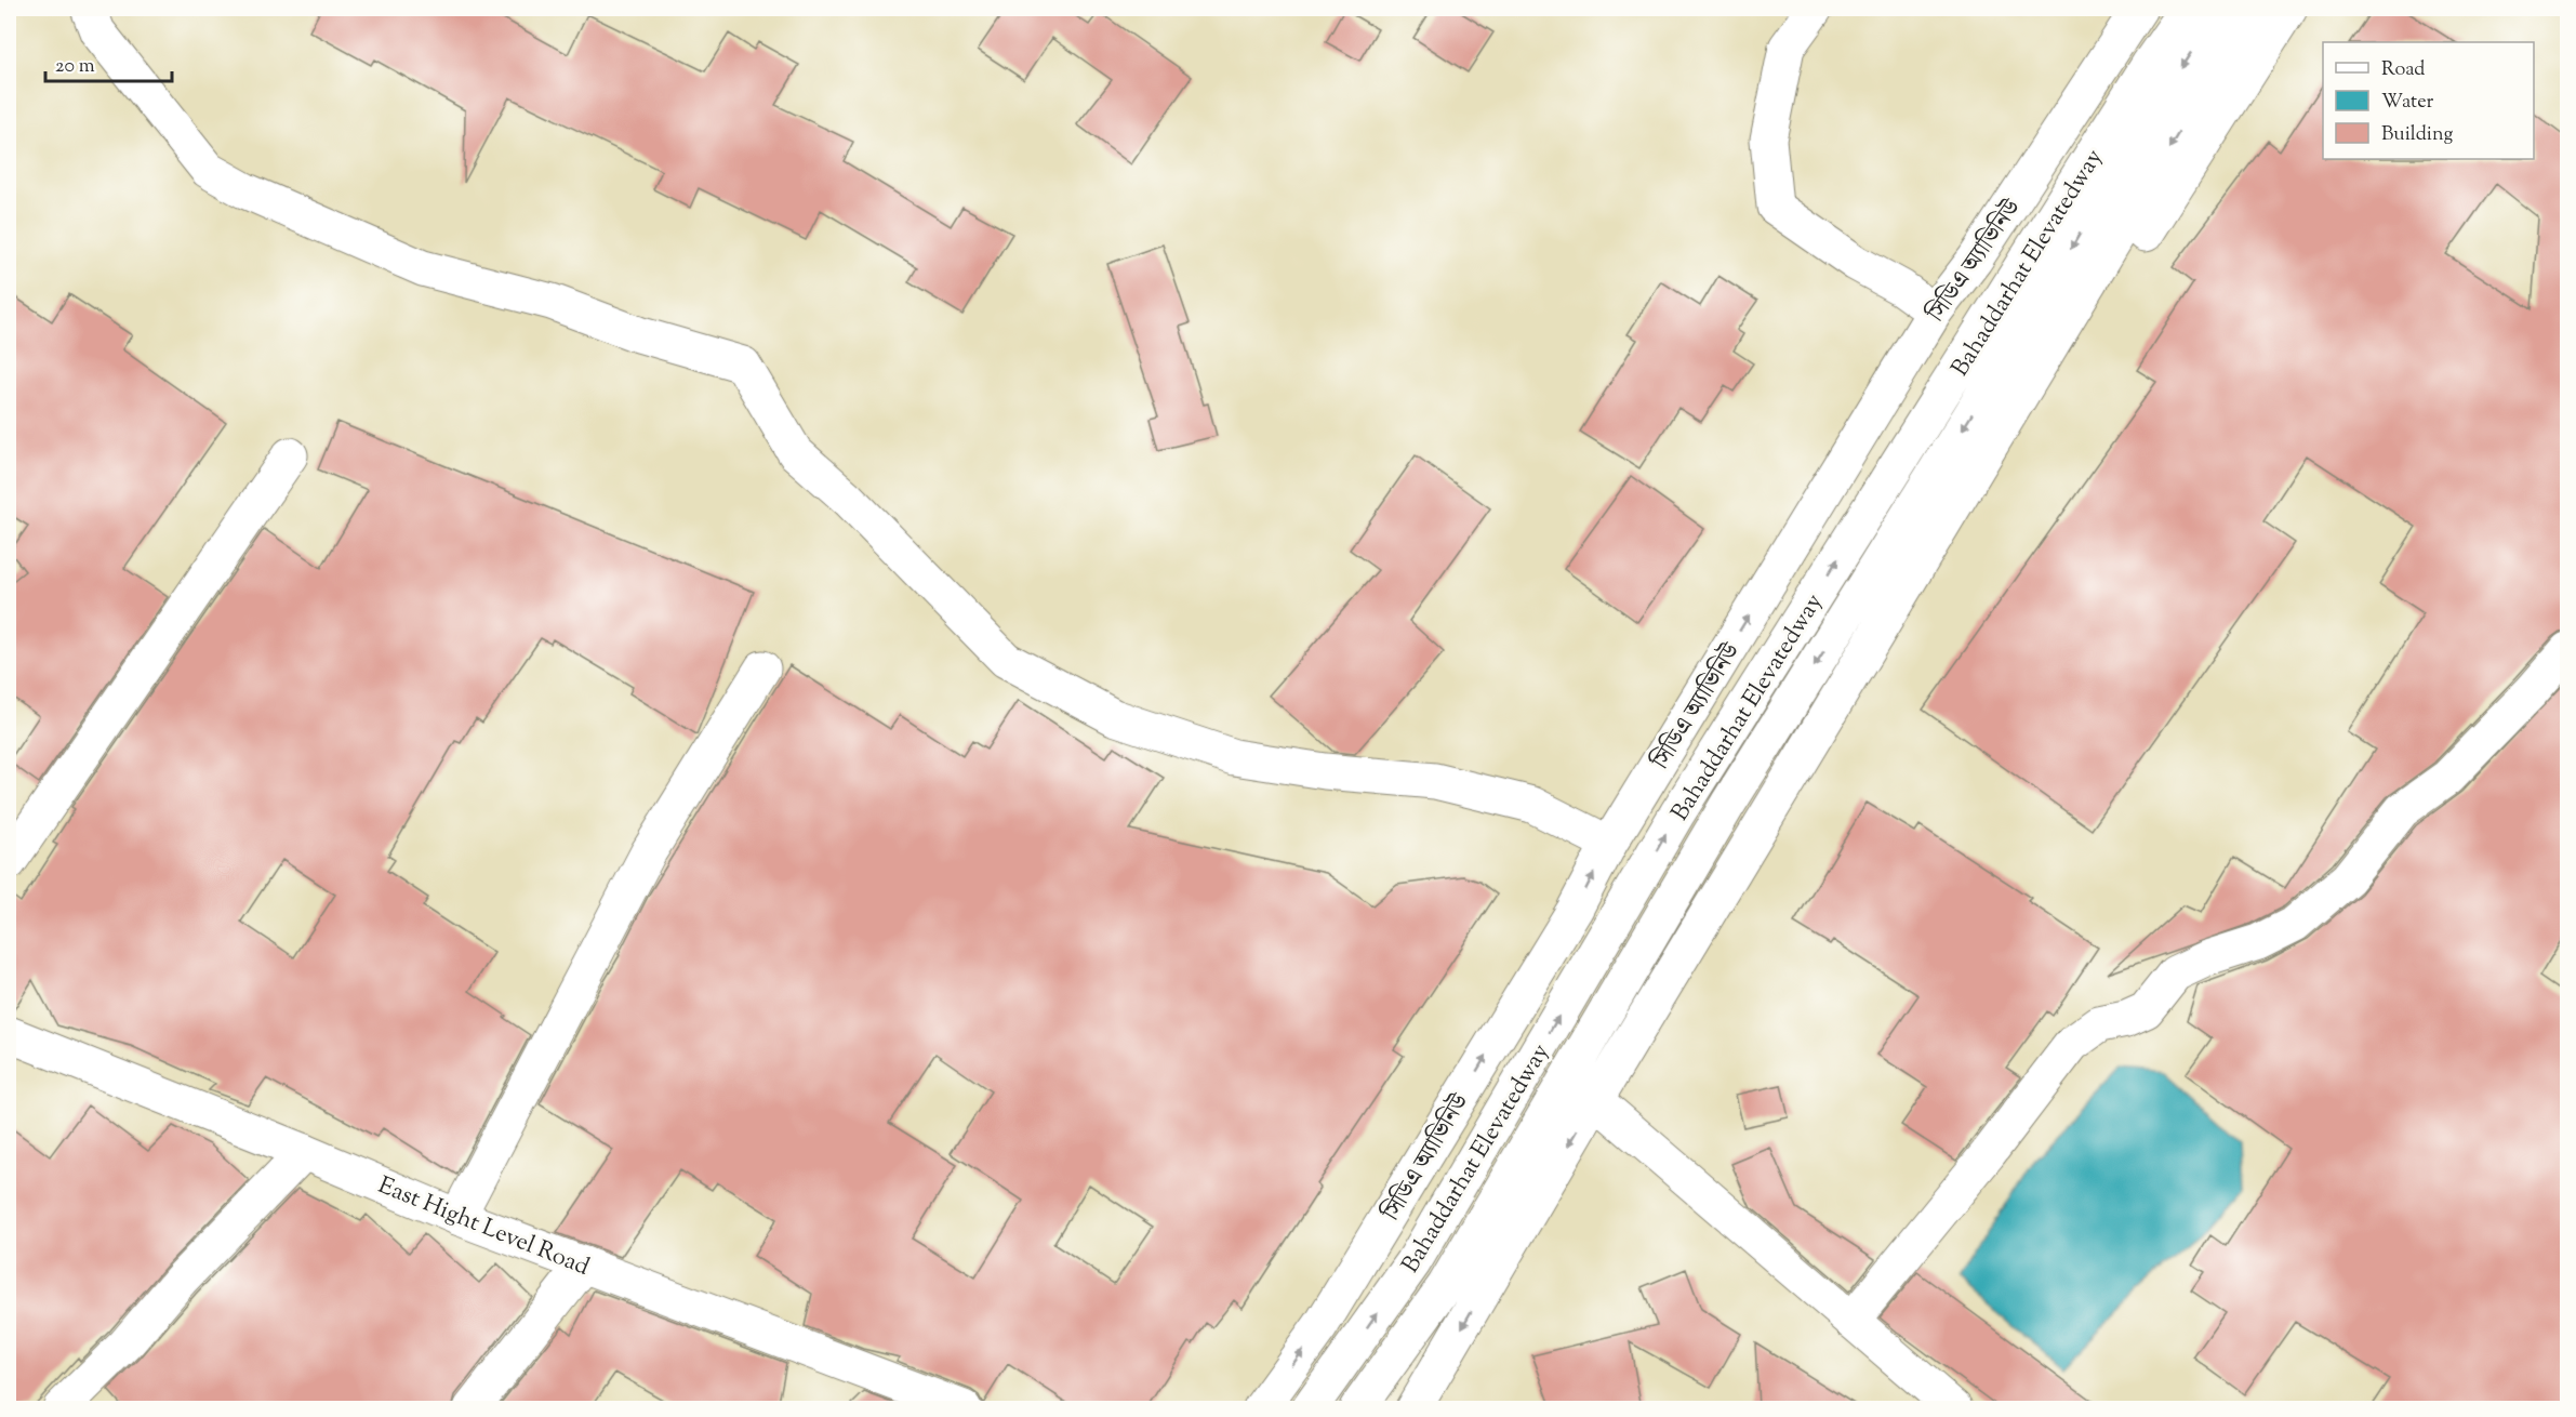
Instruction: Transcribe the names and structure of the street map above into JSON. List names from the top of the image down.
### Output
{
  "streets": {
    "main road": ["সিডিএ অ্যাভিনিউ", "Bahaddarhat Elevatedway", "East Hight Level Road"]
  },
  "legend": ["Road", "Water", "Building"],
  "scale_bar": "20 m"
}
